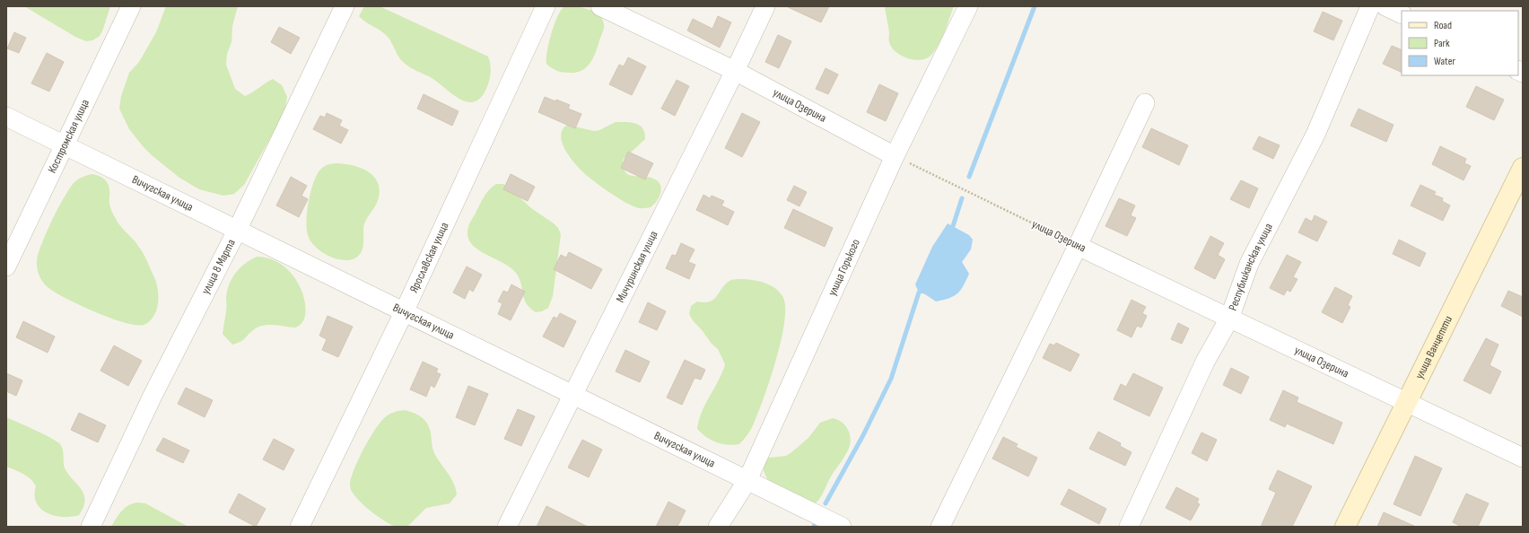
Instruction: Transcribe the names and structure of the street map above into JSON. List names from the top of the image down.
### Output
{
  "streets": {
    "street": [
      "улица Озерина",
      "Костромская улица",
      "Вичугская улица",
      "Ярославская улица",
      "улица 8 Марта",
      "Мичуринская улица",
      "улица Горького",
      "Республиканская улица",
      "улица Ванцетти"
    ]
  },
  "crossings": [
    ["улица Озерина", "Мичуринская улица"],
    ["улица Озерина", "улица Горького"],
    ["улица Озерина", "Республиканская улица"],
    ["улица Озерина", "улица Ванцетти"],
    ["Костромская улица", "Вичугская улица"],
    ["Вичугская улица", "Ярославская улица"],
    ["Вичугская улица", "улица 8 Марта"],
    ["Вичугская улица", "Мичуринская улица"],
    ["Вичугская улица", "улица Горького"]
  ],
  "legend": ["Road", "Park", "Water"]
}
